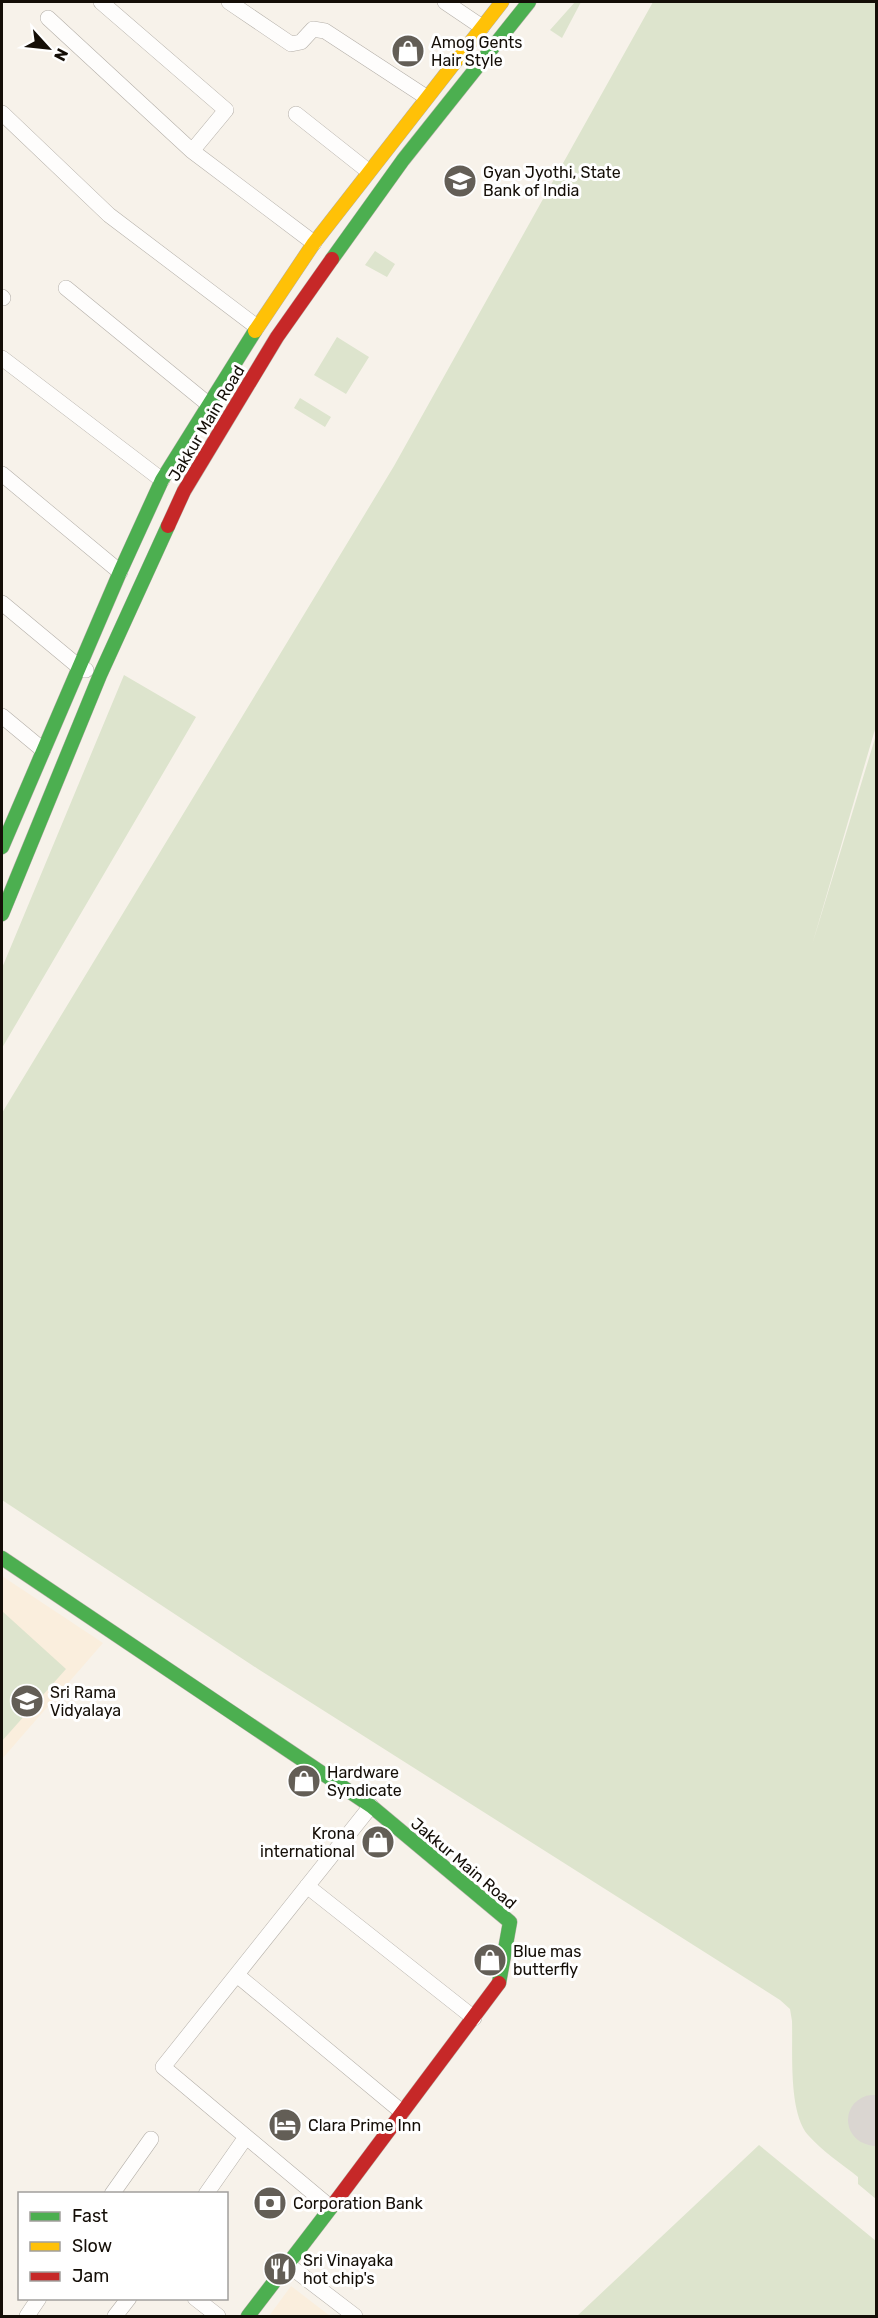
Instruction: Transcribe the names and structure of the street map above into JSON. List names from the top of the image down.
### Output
{
  "streets": {
    "main road": ["Jakkur Main Road"]
  },
  "places": {
    "shop": [
      "Amog Gents Hair Style",
      "Hardware Syndicate",
      "Krona international",
      "Blue mas butterfly"
    ],
    "school or university": ["Gyan Jyothi, State Bank of India", "Sri Rama Vidyalaya"],
    "hotel": ["Clara Prime Inn"],
    "bank": ["Corporation Bank"],
    "restaurant": ["Sri Vinayaka hot chip's"]
  },
  "legend": ["Fast", "Slow", "Jam"],
  "north": "bottom right"
}
